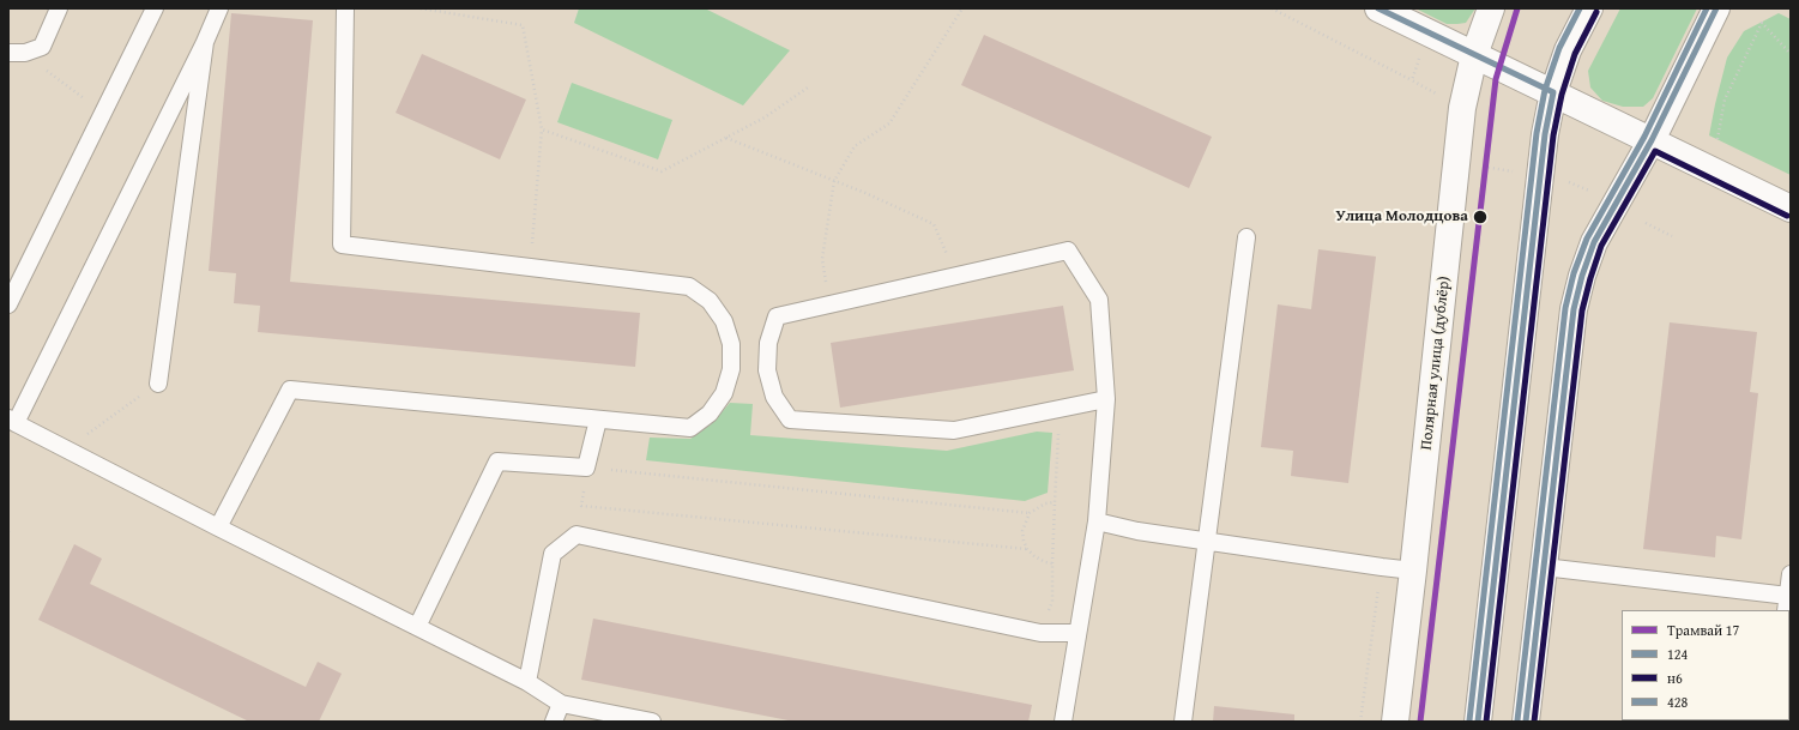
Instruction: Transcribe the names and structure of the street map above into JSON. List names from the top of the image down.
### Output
{
  "streets": {
    "main road": ["Полярная улица (дублёр)"]
  },
  "places": ["Улица Молодцова"],
  "lines": [
    "tram line 17",
    "transit line 124",
    "transit line 428",
    "transit line н6"
  ],
  "legend": [
    "Трамвай 17",
    "124",
    "н6",
    "428"
  ]
}
